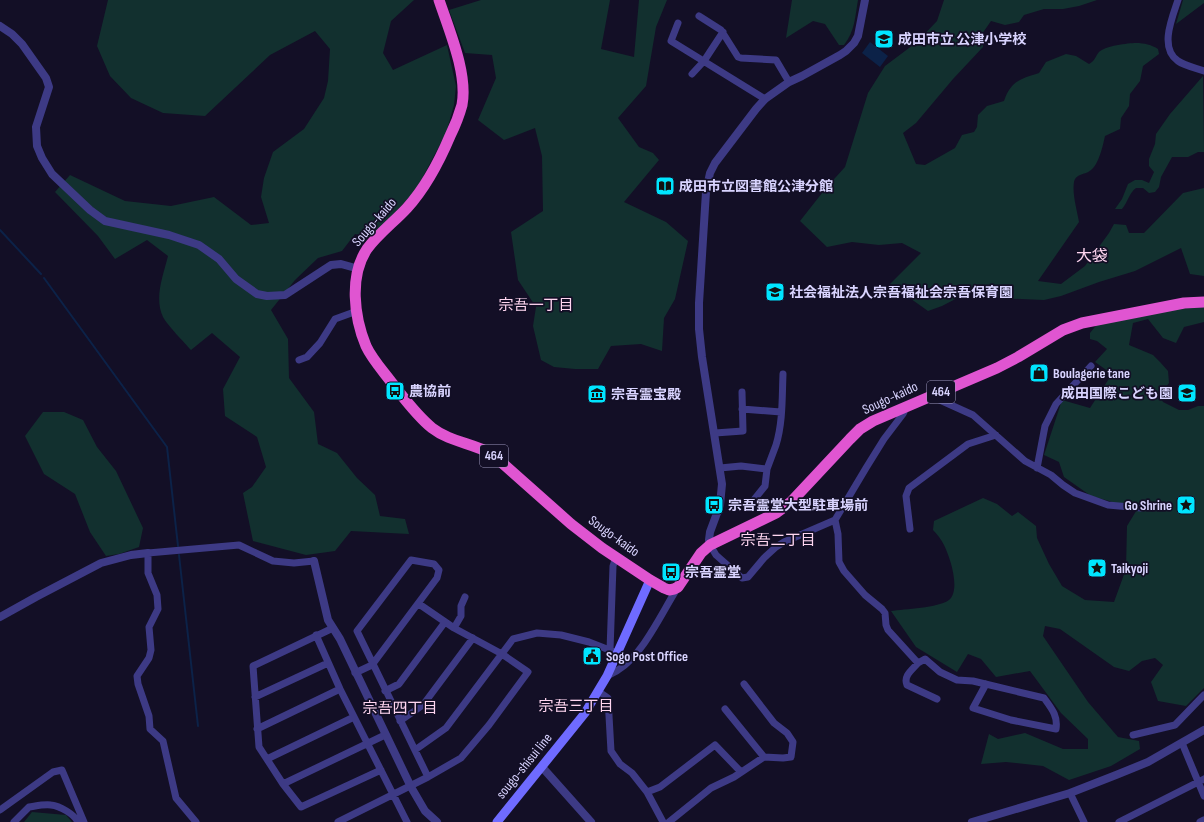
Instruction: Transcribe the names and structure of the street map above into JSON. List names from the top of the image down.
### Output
{
  "streets": {
    "highway": ["Sougo-kaido", "464"],
    "main road": ["sougo-shisui line"]
  },
  "crossings": [
    ["Sougo-kaido", "sougo-shisui line"]
  ],
  "districts": [
    "大袋",
    "宗吾一丁目",
    "宗吾二丁目",
    "宗吾三丁目",
    "宗吾四丁目"
  ],
  "places": {
    "school or university": ["成田市立 公津小学校", "社会福祉法人宗吾福祉会宗吾保育園", "成田国際こども園"],
    "library": ["成田市立図書館公津分館"],
    "shop": ["Boulagerie tane"],
    "bus stop": ["農協前", "宗吾霊堂大型駐車場前", "宗吾霊堂"],
    "museum": ["宗吾霊宝殿"],
    "place": ["Go Shrine", "Taikyoji"],
    "public building": ["Sogo Post Office"]
  }
}
